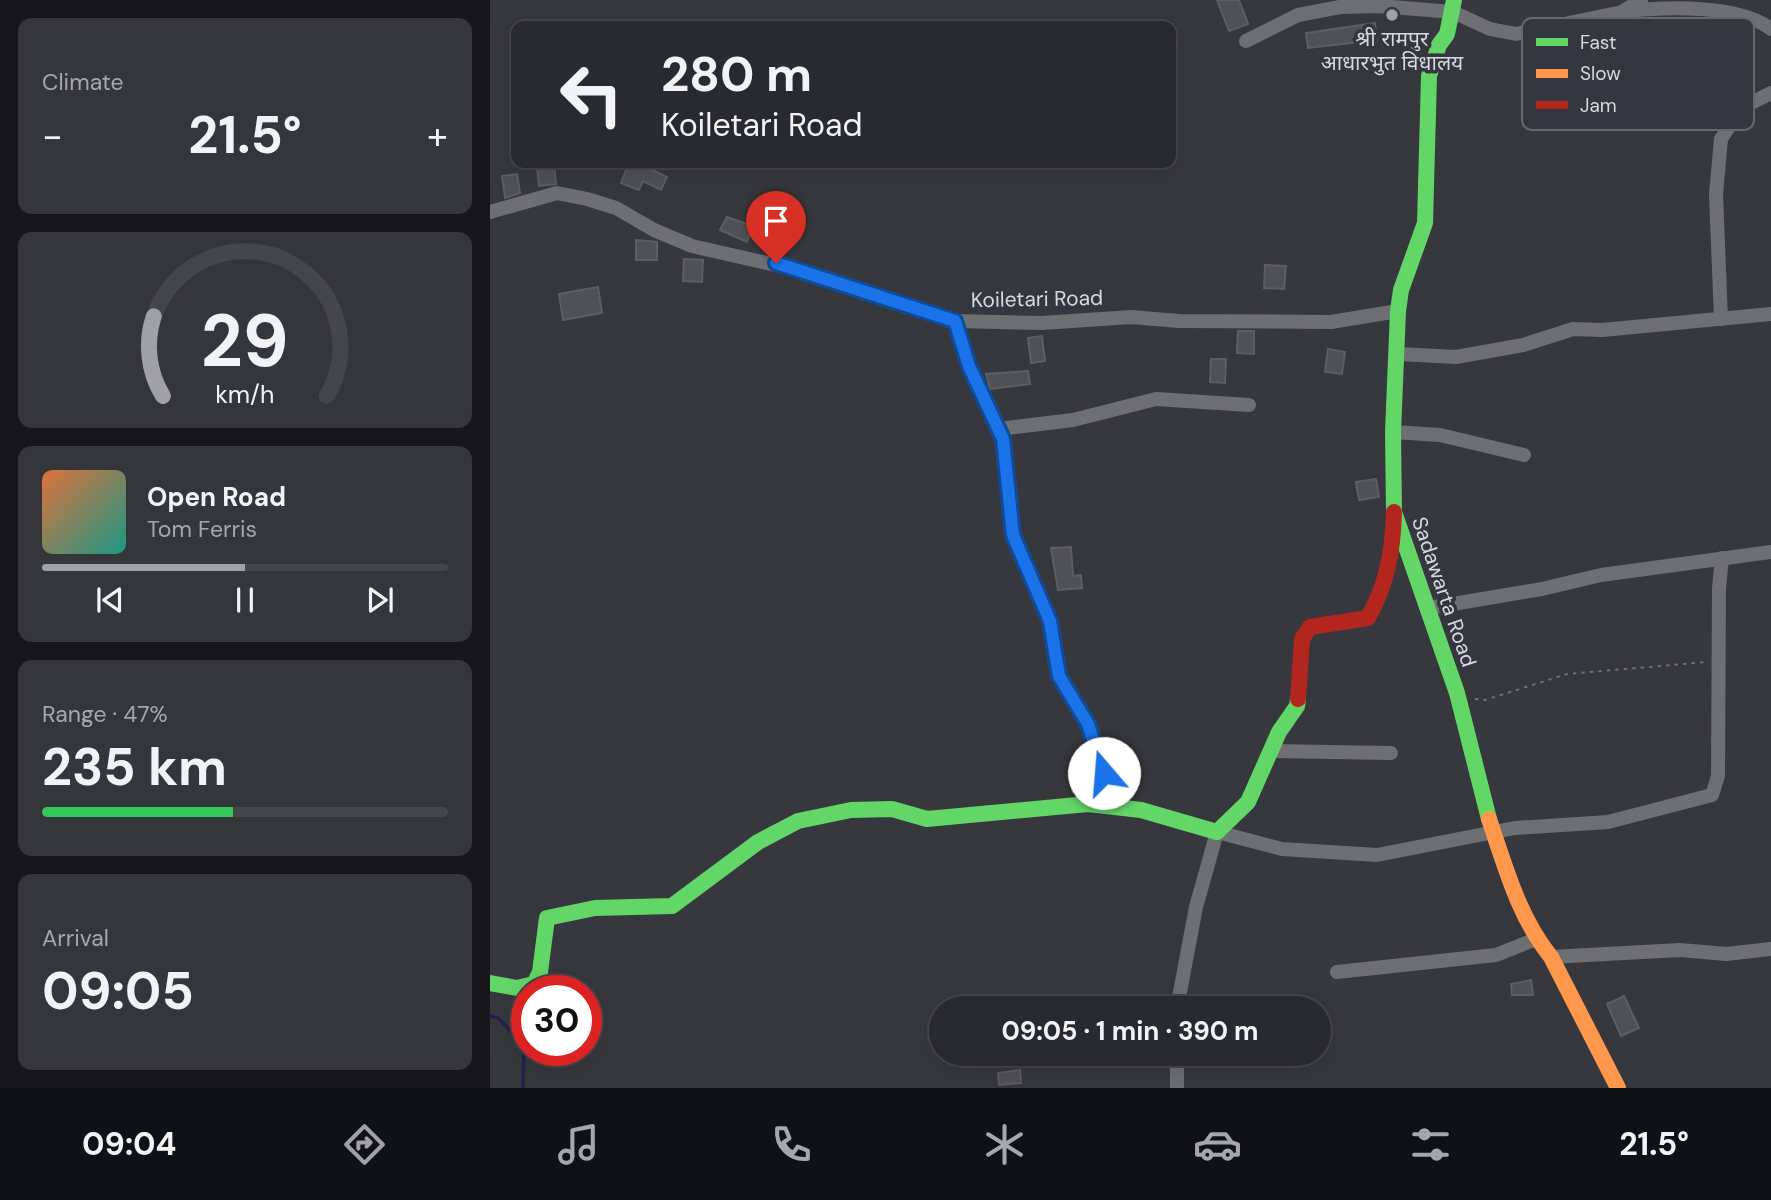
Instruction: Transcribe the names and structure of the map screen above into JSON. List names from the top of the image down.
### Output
{
  "streets": {
    "street": ["Koiletari Road", "Sadawarta Road"]
  },
  "crossings": [
    ["Koiletari Road", "Sadawarta Road"]
  ],
  "places": ["श्री रामपुर आधारभुत विधालय"],
  "legend": ["Fast", "Slow", "Jam"],
  "page": {
    "tile": [
      "Climate",
      ["Range · 47%", "235 km"],
      ["Arrival", "09:05"]
    ],
    "turn": ["280 m", "Koiletari Road"],
    "heat": ["−", "21.5°", "+"],
    "song": ["Open Road", "Tom Ferris"],
    "limit": "30",
    "trip": "09:05 · 1 min · 390 m",
    "tabs": ["09:04", "21.5°"],
    "gauge": ["29", "km/h"]
  }
}
